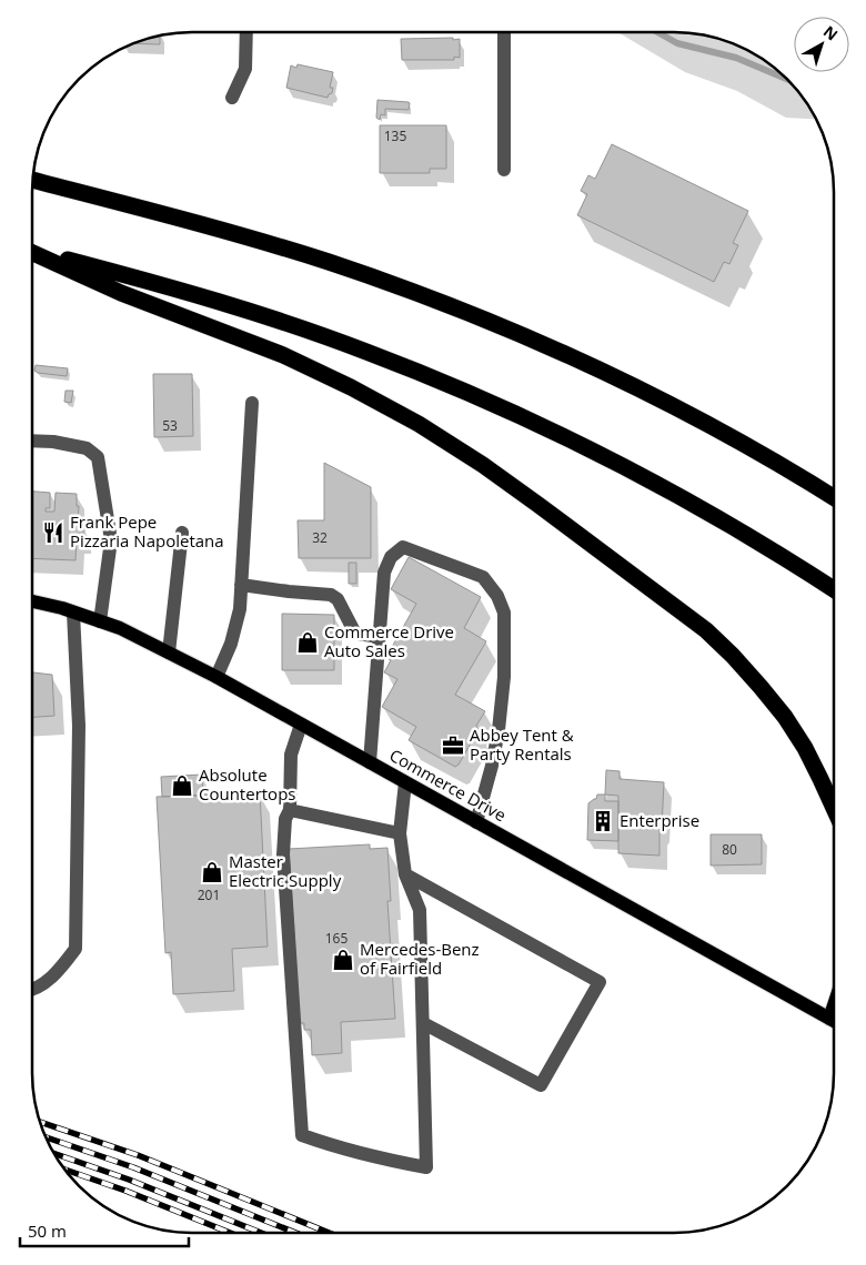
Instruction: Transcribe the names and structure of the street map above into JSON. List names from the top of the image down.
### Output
{
  "streets": {
    "main road": ["Commerce Drive"]
  },
  "places": {
    "restaurant": ["Frank Pepe Pizzaria Napoletana"],
    "shop": [
      "Commerce Drive Auto Sales",
      "Absolute Countertops",
      "Master Electric Supply",
      "Mercedes-Benz of Fairfield"
    ],
    "office": ["Abbey Tent & Party Rentals"],
    "building": ["Enterprise"]
  },
  "house_numbers": [
    "135",
    "53",
    "32",
    "80",
    "201",
    "165"
  ],
  "scale_bar": "50 m",
  "north": "top right"
}
